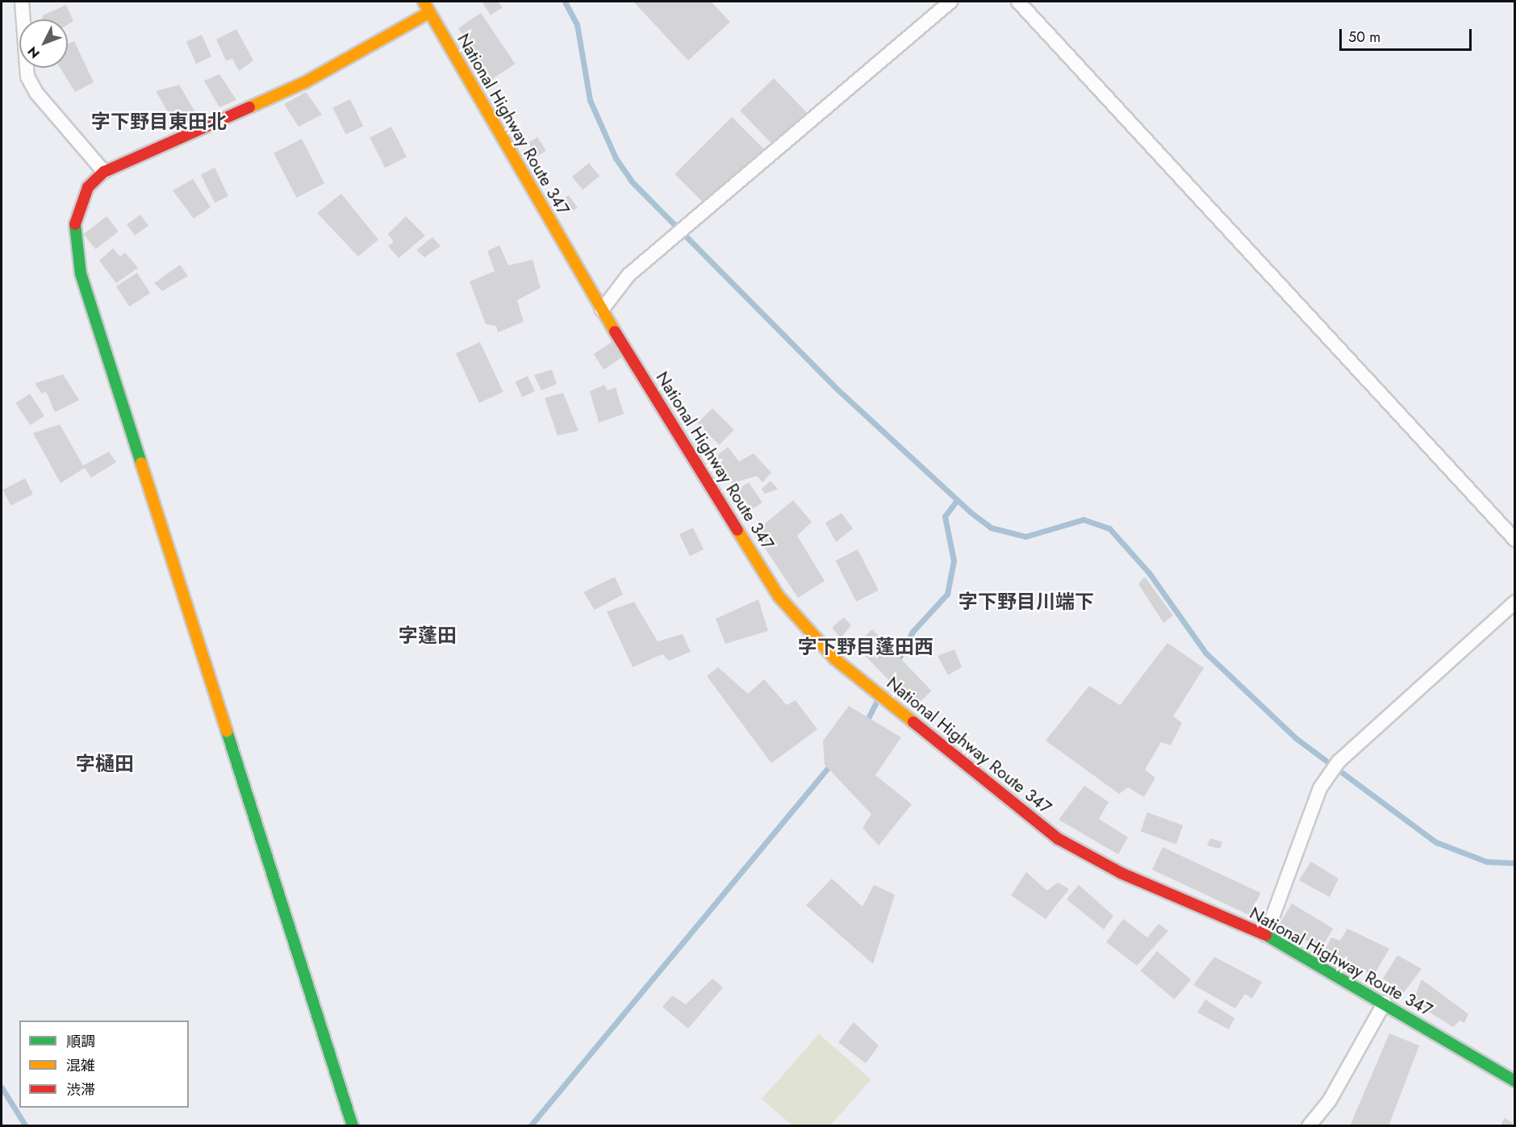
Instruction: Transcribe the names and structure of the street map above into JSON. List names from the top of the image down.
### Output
{
  "streets": {
    "main road": ["National Highway Route 347"]
  },
  "districts": [
    "字下野目東田北",
    "字下野目川端下",
    "字蓬田",
    "字下野目蓬田西",
    "字樋田"
  ],
  "legend": ["順調", "混雑", "渋滞"],
  "scale_bar": "50 m",
  "north": "bottom left"
}
